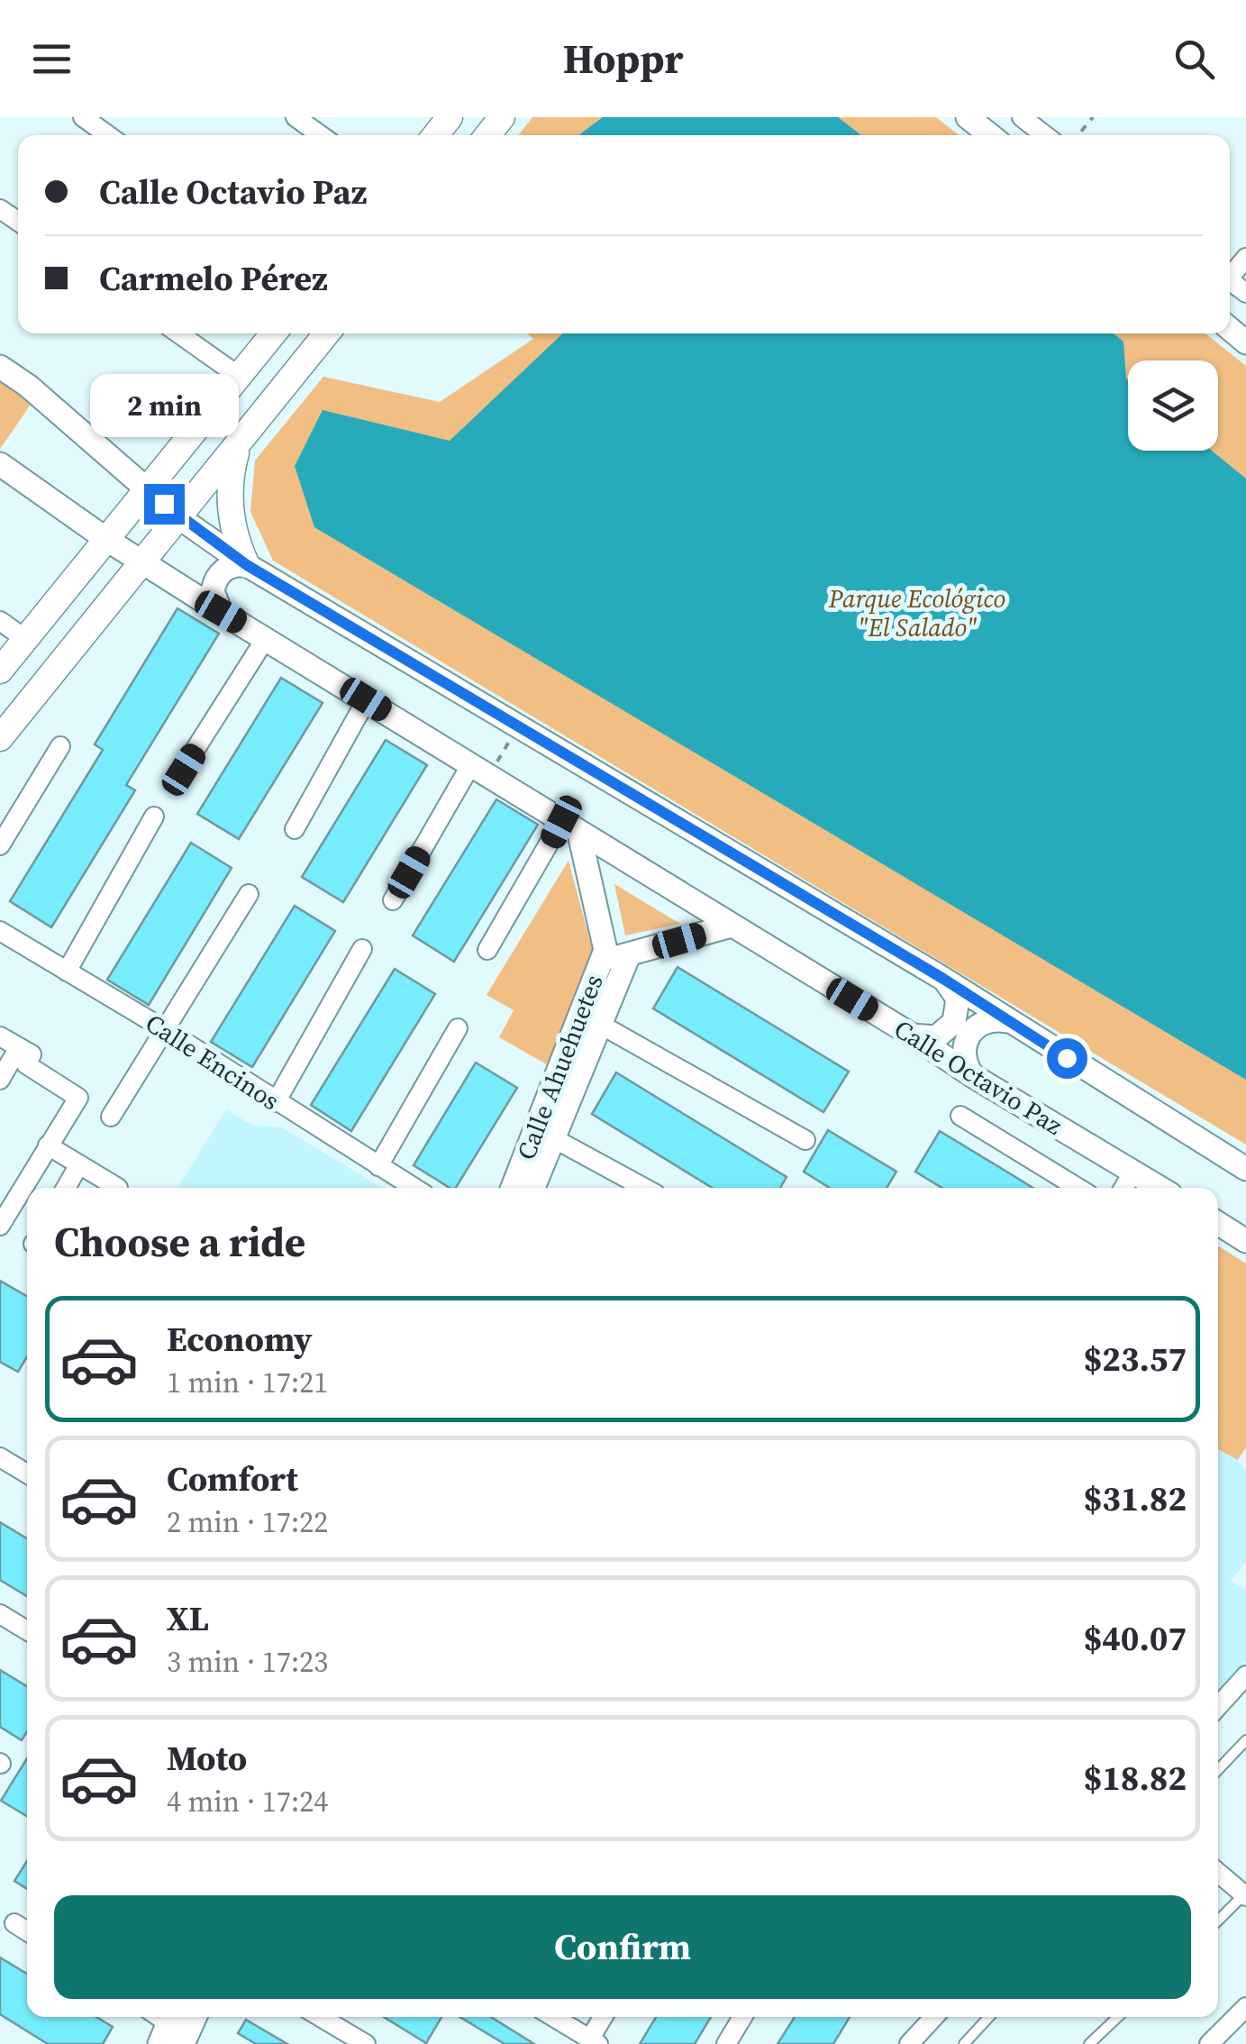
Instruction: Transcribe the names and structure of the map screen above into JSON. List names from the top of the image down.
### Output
{
  "streets": {
    "street": ["Calle Encinos", "Calle Ahuehuetes", "Calle Octavio Paz"]
  },
  "crossings": [
    ["Calle Ahuehuetes", "Calle Octavio Paz"]
  ],
  "parks": ["Parque Ecológico \"El Salado\""],
  "page": {
    "header": "Hoppr",
    "banner": ["Calle Octavio Paz", "Carmelo Pérez"],
    "bubble": "2 min",
    "heading": "Choose a ride",
    "list": [
      {
        "name": "Economy",
        "note": "1 min · 17:21",
        "value": "$23.57"
      },
      {
        "name": "Comfort",
        "note": "2 min · 17:22",
        "value": "$31.82"
      },
      {
        "name": "XL",
        "note": "3 min · 17:23",
        "value": "$40.07"
      },
      {
        "name": "Moto",
        "note": "4 min · 17:24",
        "value": "$18.82"
      }
    ],
    "buttons": "Confirm"
  }
}
